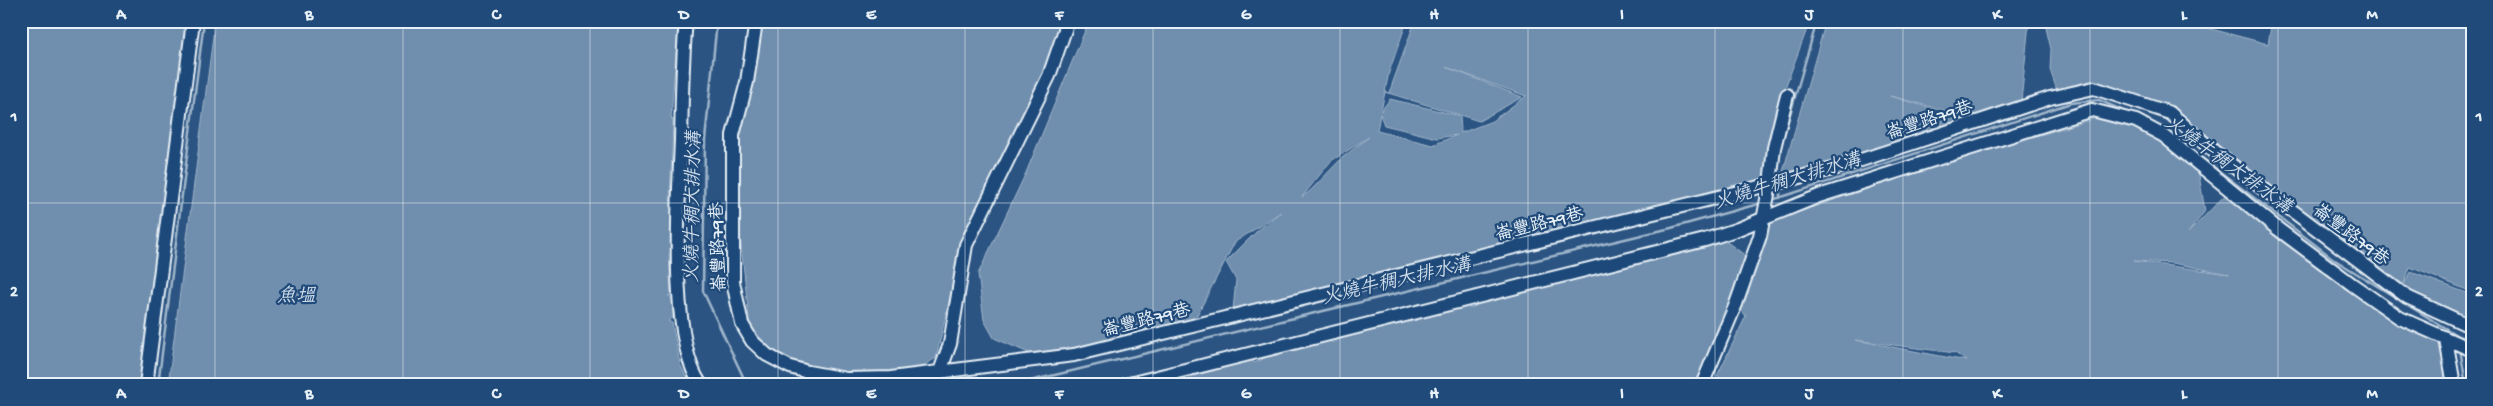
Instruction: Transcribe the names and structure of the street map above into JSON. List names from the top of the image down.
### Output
{
  "streets": {
    "street": ["崙豐路79巷"]
  },
  "water": ["火燒牛稠大排水溝", "魚塭"],
  "grid": {
    "columns": [
      "A",
      "B",
      "C",
      "D",
      "E",
      "F",
      "G",
      "H",
      "I",
      "J",
      "K",
      "L",
      "M"
    ],
    "rows": ["1", "2"]
  }
}
